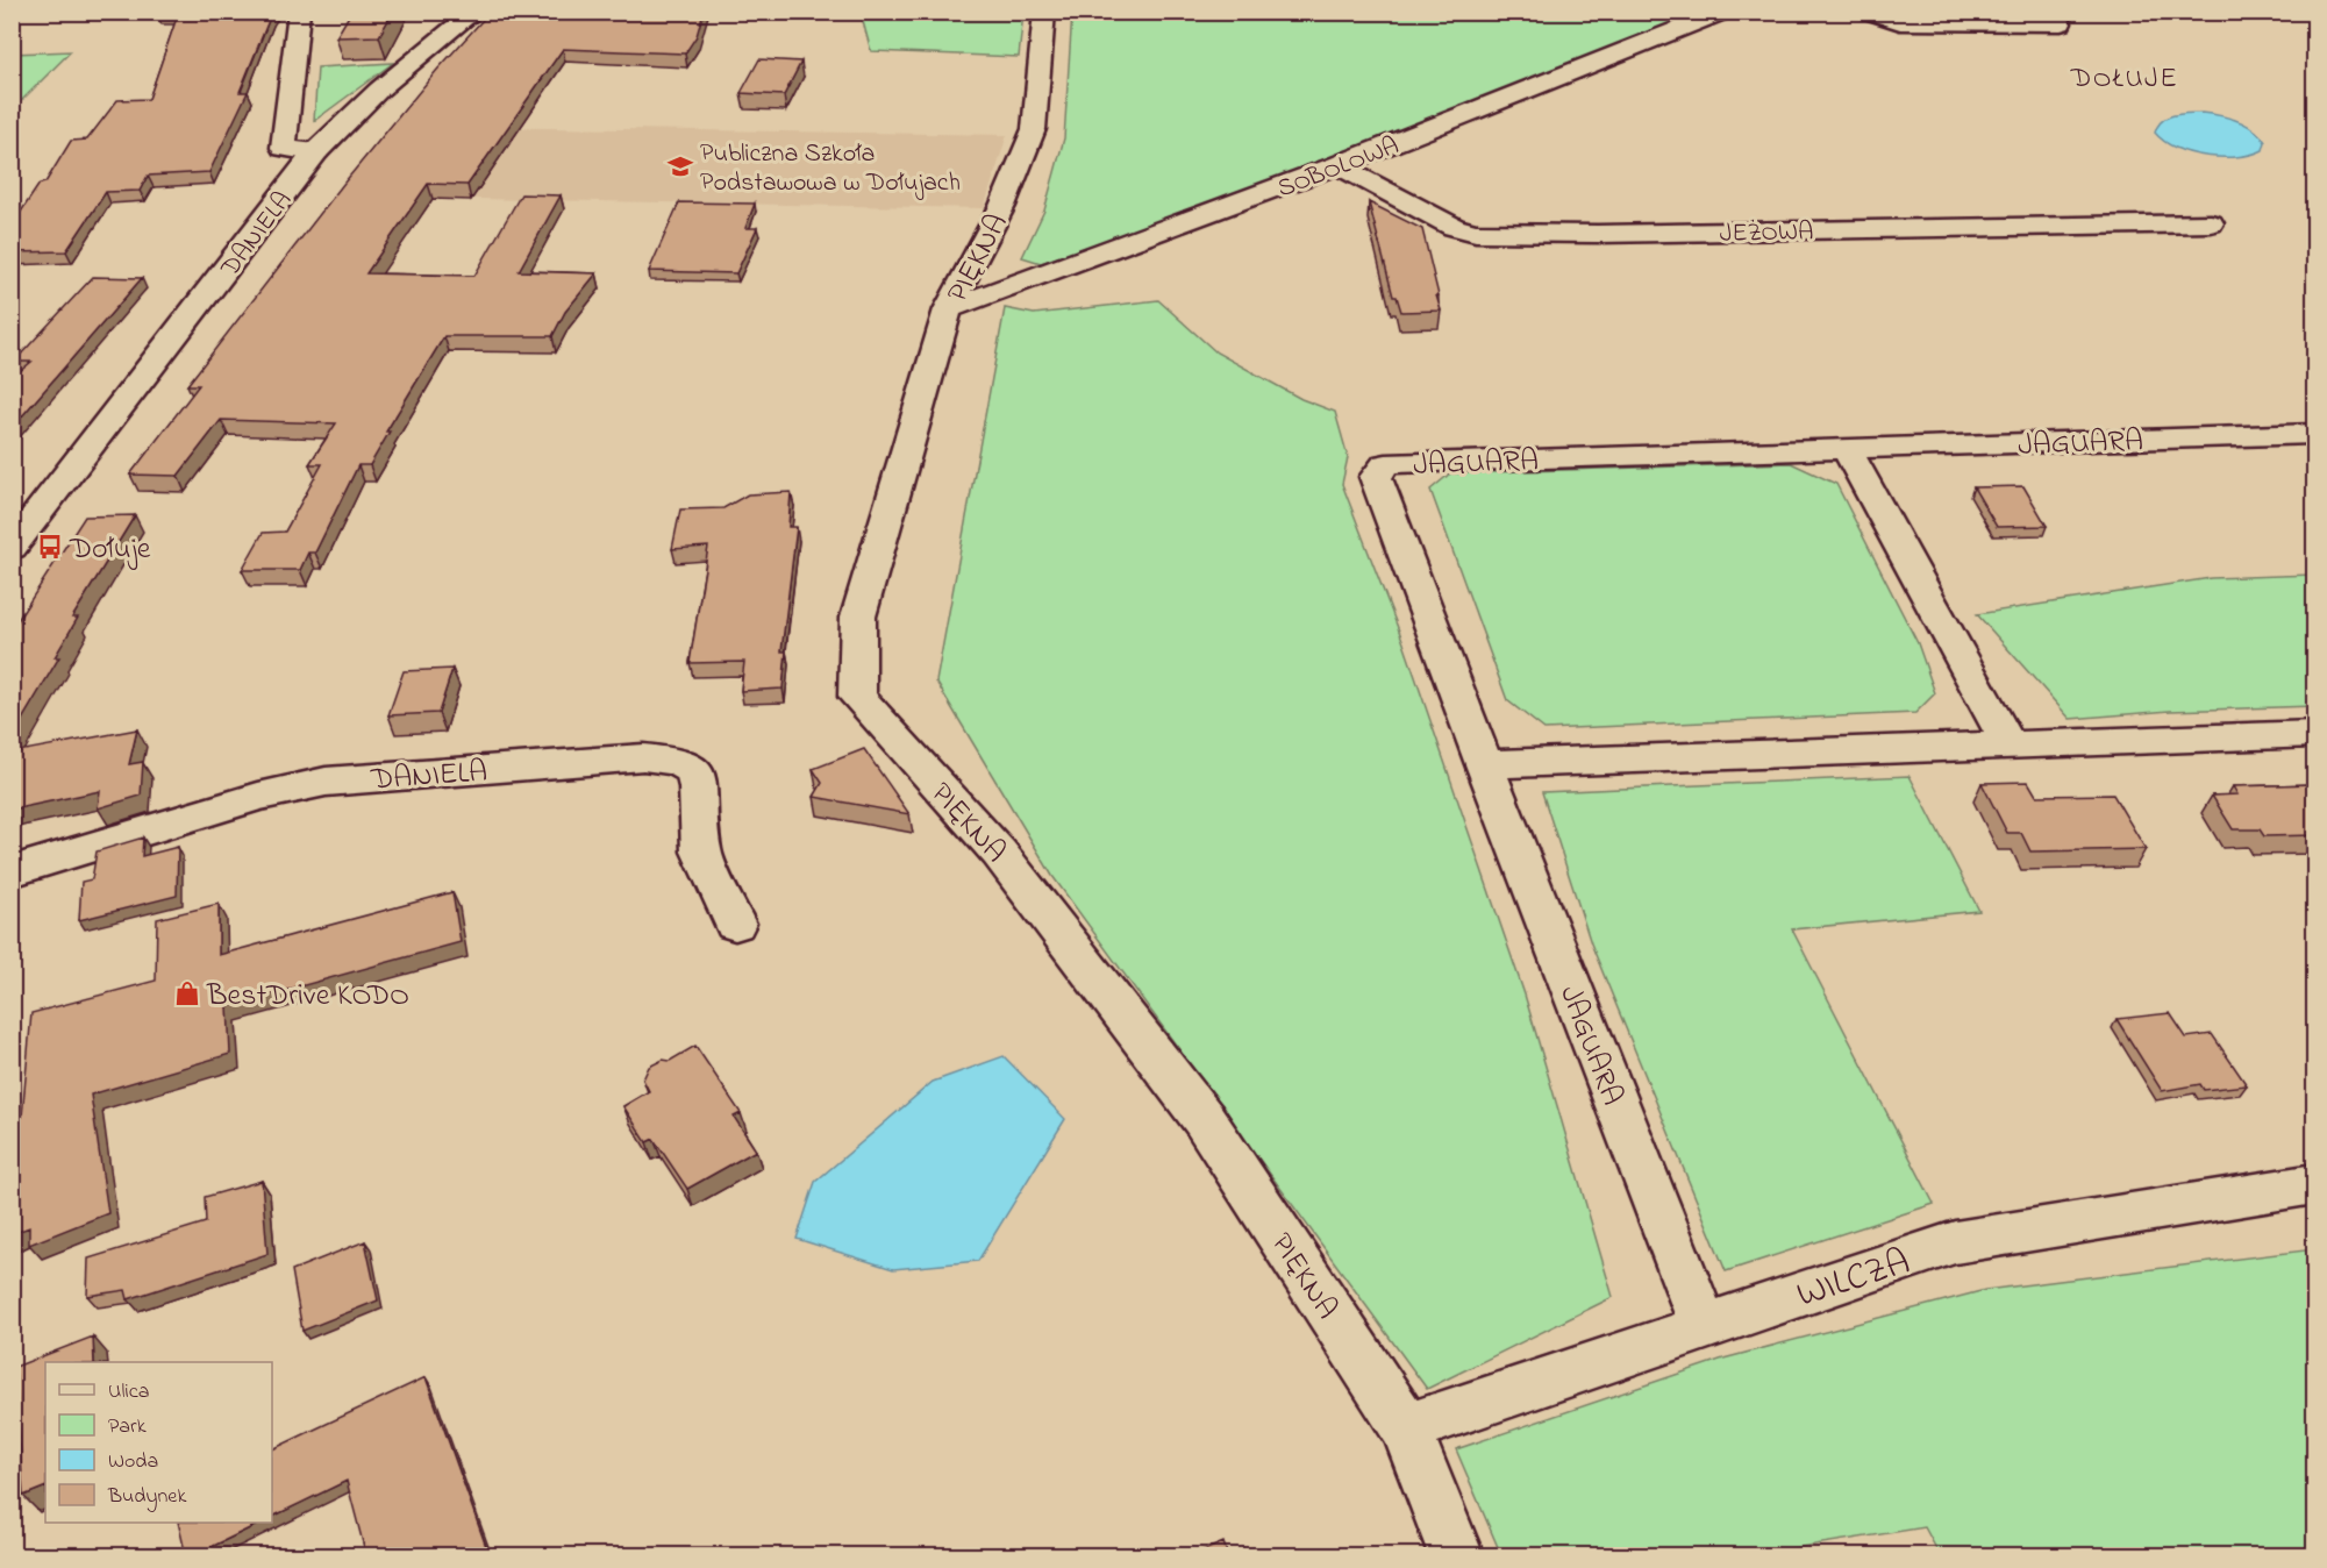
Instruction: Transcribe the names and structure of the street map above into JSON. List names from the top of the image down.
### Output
{
  "streets": {
    "street": [
      "SOBOLOWA",
      "JEŻOWA",
      "DANIELA",
      "PIĘKNA",
      "JAGUARA",
      "WILCZA"
    ]
  },
  "crossings": [
    ["SOBOLOWA", "JEŻOWA"],
    ["SOBOLOWA", "PIĘKNA"],
    ["PIĘKNA", "WILCZA"],
    ["JAGUARA", "WILCZA"]
  ],
  "districts": ["DOŁUJE"],
  "places": {
    "school or university": ["Publiczna Szkoła Podstawowa w Dołujach"],
    "bus stop": ["Dołuje"],
    "shop": ["BestDrive KODO"]
  },
  "legend": [
    "Ulica",
    "Park",
    "Woda",
    "Budynek"
  ]
}
